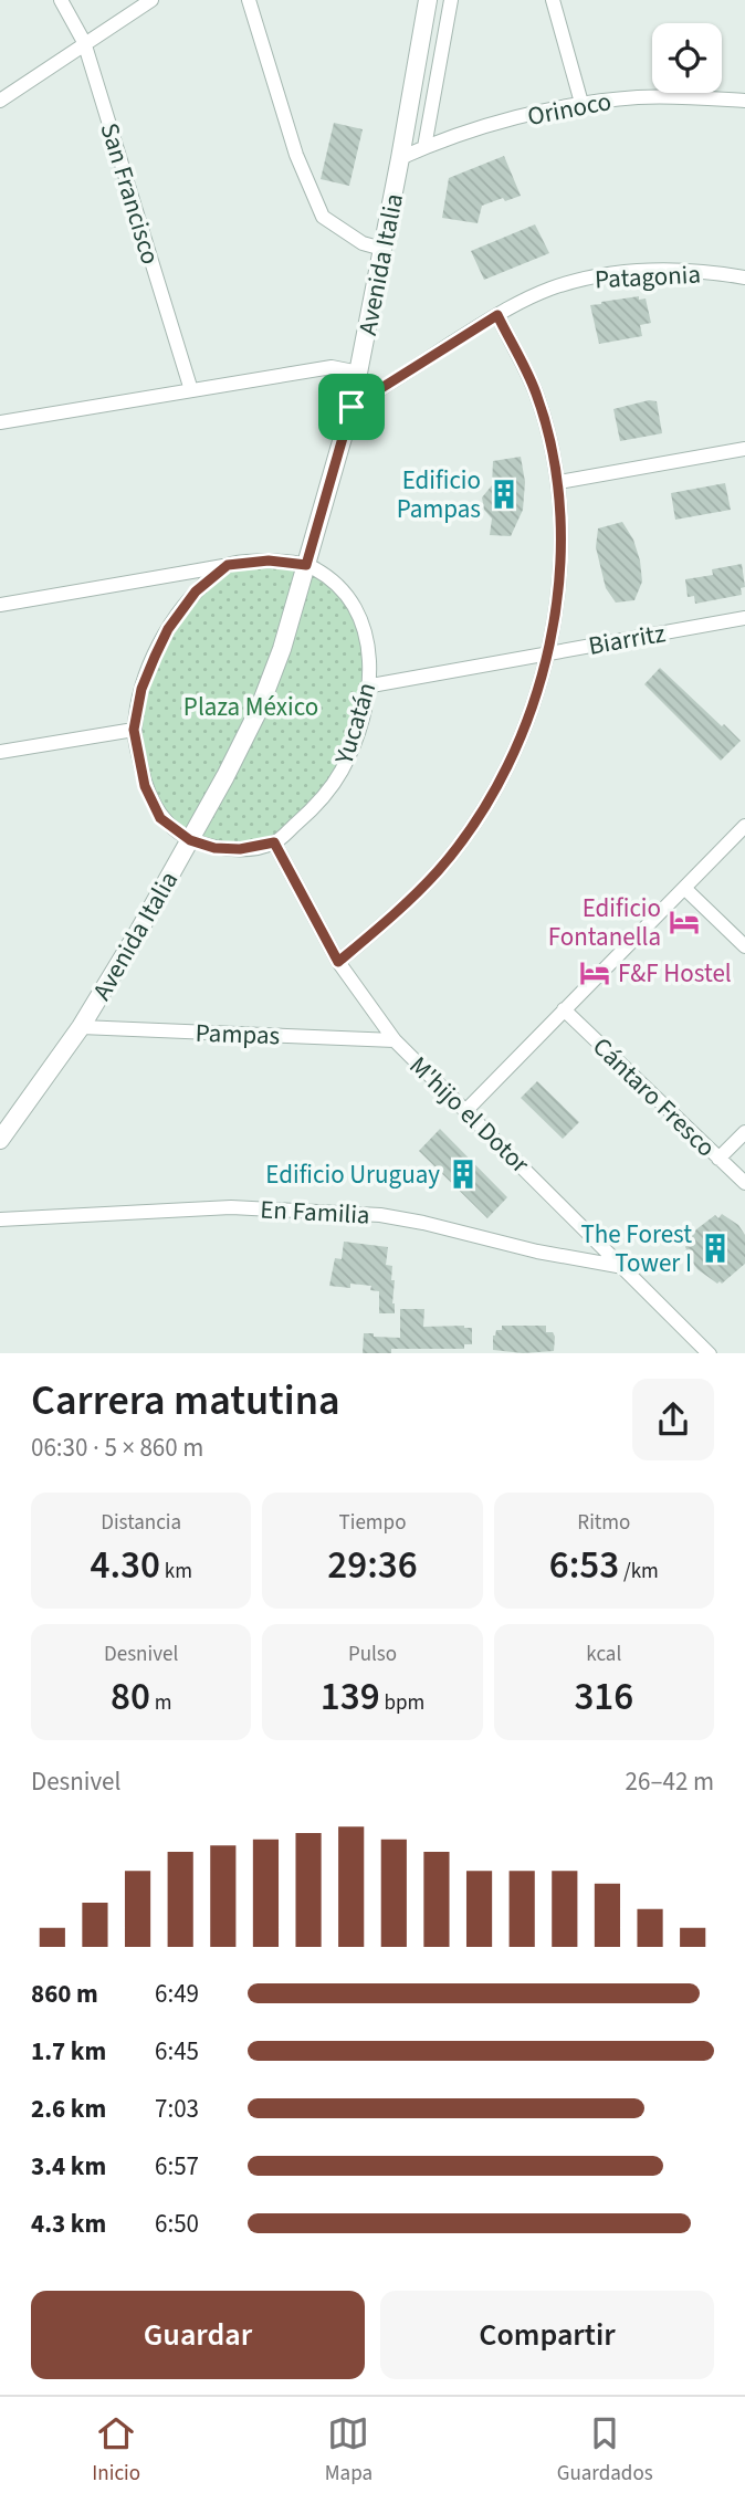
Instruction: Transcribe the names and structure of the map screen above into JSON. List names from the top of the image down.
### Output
{
  "streets": {
    "street": [
      "Orinoco",
      "San Francisco",
      "Avenida Italia",
      "Patagonia",
      "Biarritz",
      "Yucatán",
      "Pampas",
      "Cántaro Fresco",
      "M'hijo el Dotor",
      "En Familia"
    ]
  },
  "crossings": [
    ["Orinoco", "Avenida Italia"],
    ["Avenida Italia", "Patagonia"],
    ["Avenida Italia", "Yucatán"],
    ["Avenida Italia", "Pampas"],
    ["Biarritz", "Yucatán"],
    ["Yucatán", "M'hijo el Dotor"],
    ["Pampas", "M'hijo el Dotor"],
    ["M'hijo el Dotor", "En Familia"]
  ],
  "parks": ["Plaza México"],
  "places": {
    "building": ["Edificio Pampas", "Edificio Uruguay", "The Forest Tower I"],
    "hotel": ["Edificio Fontanella", "F&F Hostel"]
  },
  "page": {
    "heading": ["Carrera matutina", "06:30 · 5 × 860 m"],
    "stats": [
      ["Distancia", "4.30 km"],
      ["Tiempo", "29:36"],
      ["Ritmo", "6:53 /km"],
      ["Desnivel", "80 m"],
      ["Pulso", "139 bpm"],
      ["kcal", "316"]
    ],
    "chart": ["Desnivel", "26–42 m"],
    "list": [
      {
        "name": "860 m",
        "note": "6:49"
      },
      {
        "name": "1.7 km",
        "note": "6:45"
      },
      {
        "name": "2.6 km",
        "note": "7:03"
      },
      {
        "name": "3.4 km",
        "note": "6:57"
      },
      {
        "name": "4.3 km",
        "note": "6:50"
      }
    ],
    "buttons": ["Guardar", "Compartir"],
    "tabs": ["Inicio", "Mapa", "Guardados"]
  }
}
